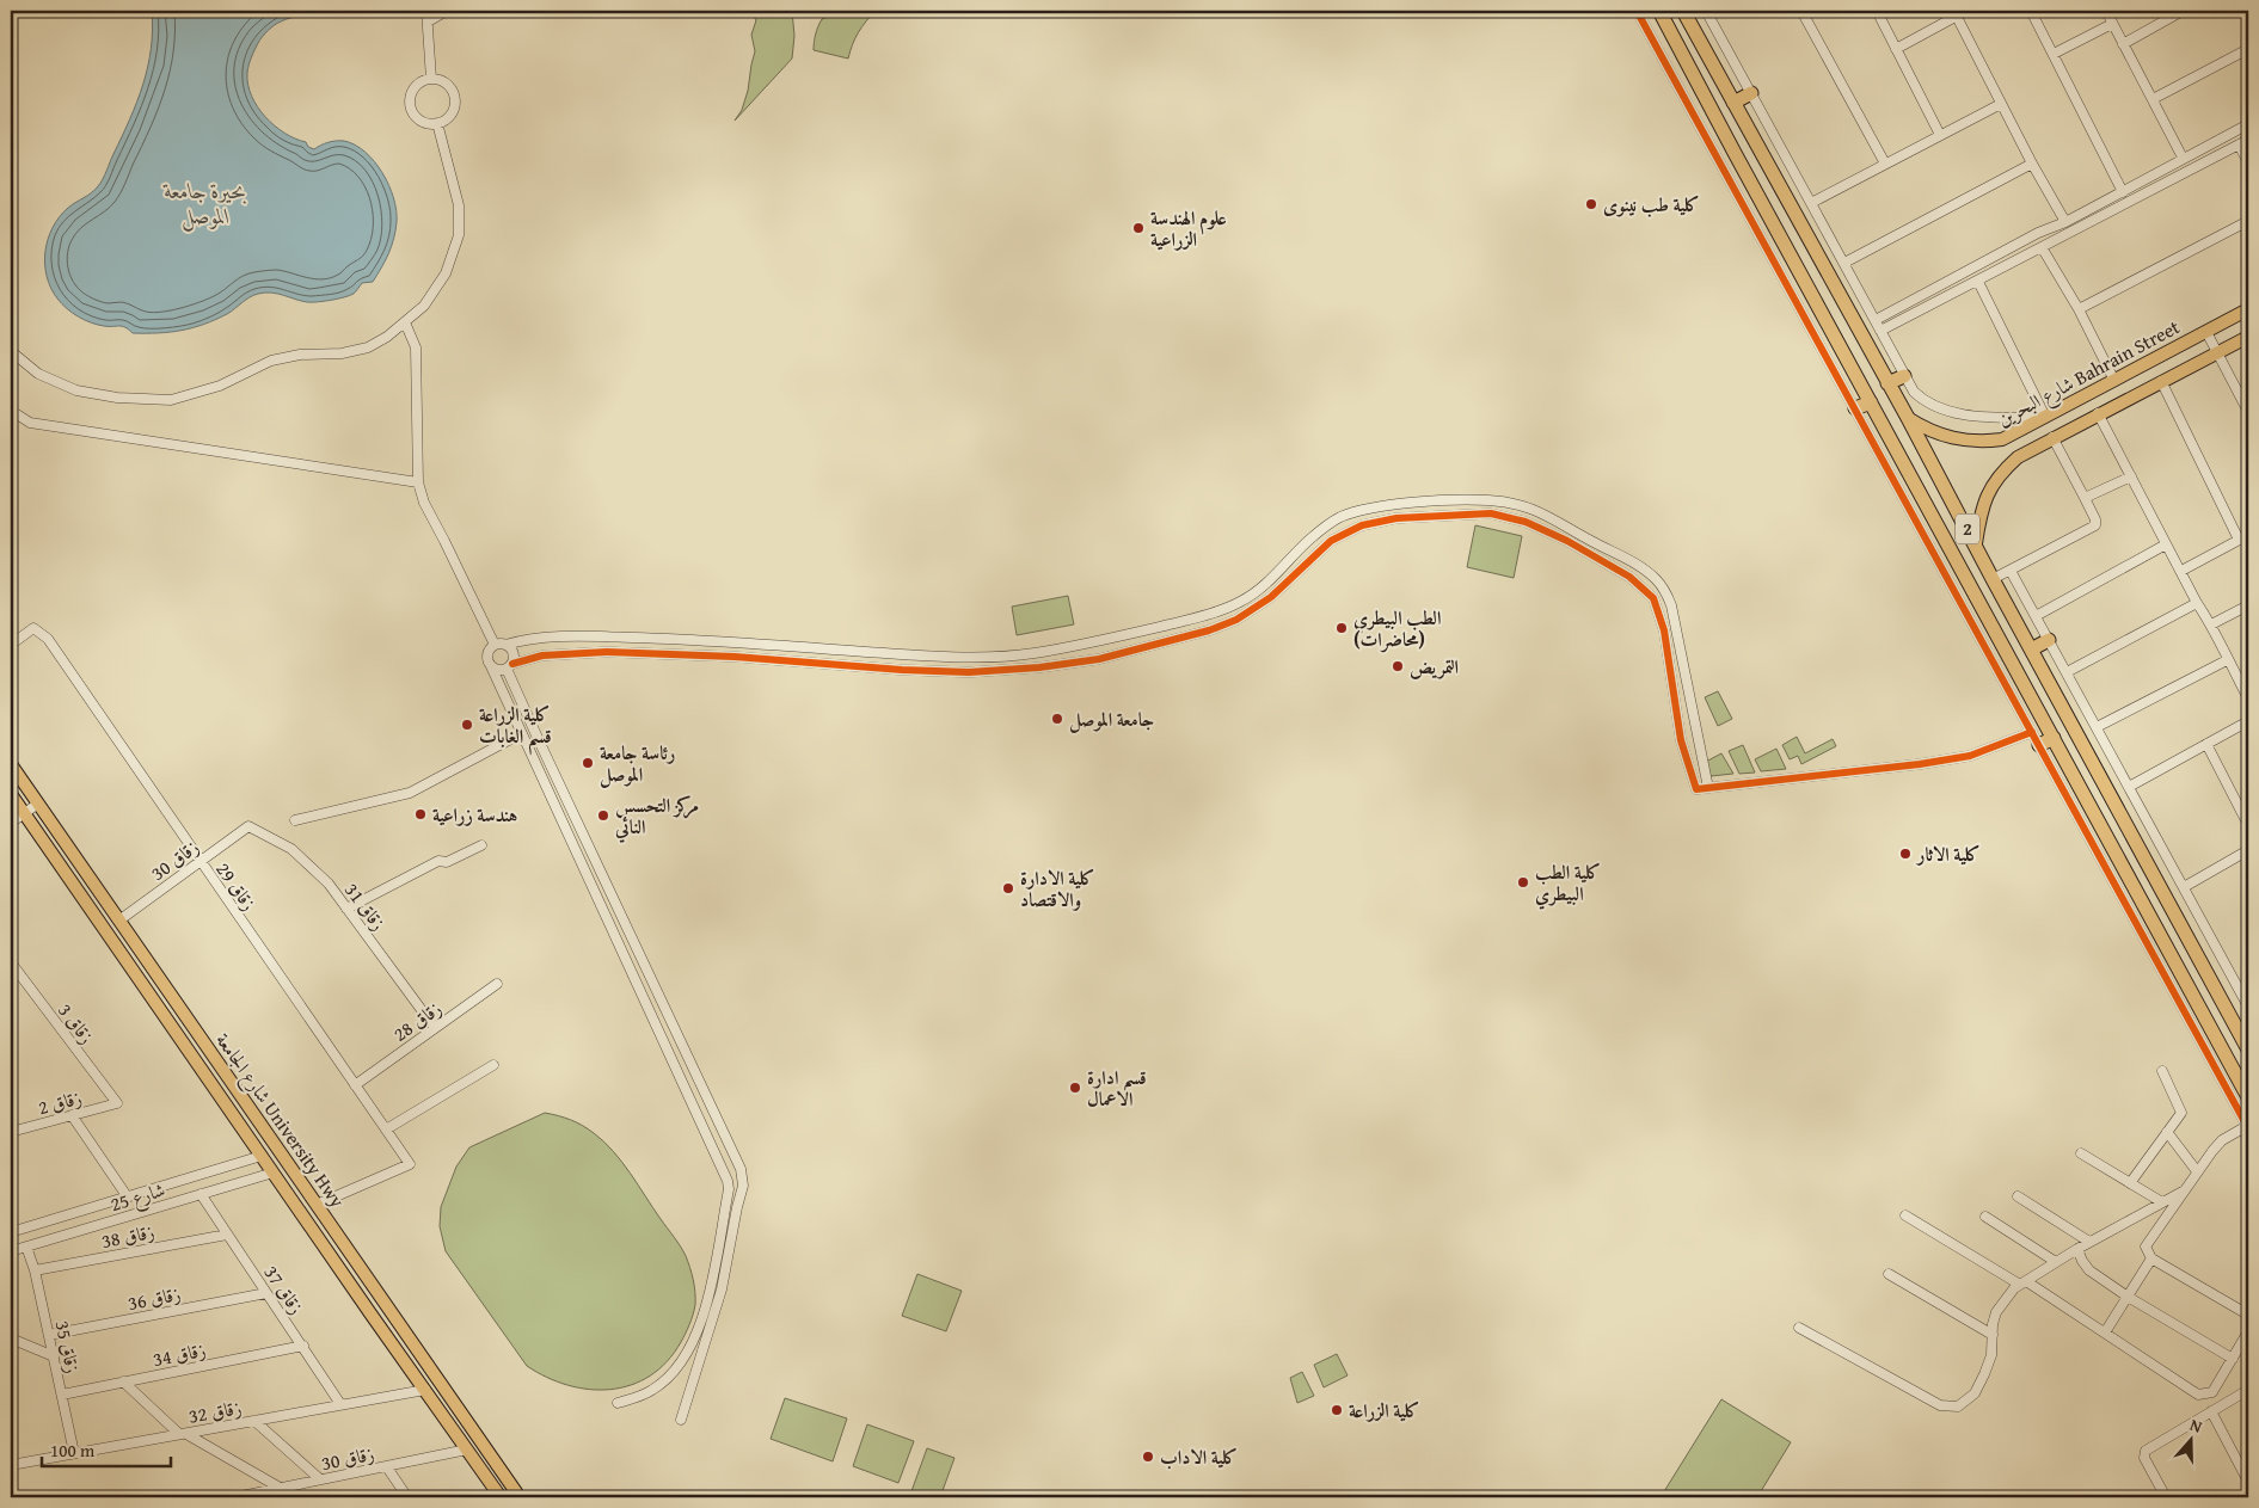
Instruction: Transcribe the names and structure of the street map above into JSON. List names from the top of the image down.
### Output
{
  "streets": {
    "highway": ["2"],
    "main road": ["شارع البحرين Bahrain Street", "شارع الجامعة University Hwy"],
    "street": [
      "زقاق 30",
      "زقاق 29",
      "زقاق 31",
      "زقاق 28",
      "زقاق 3",
      "زقاق 2",
      "شارع 25",
      "زقاق 38",
      "زقاق 37",
      "زقاق 36",
      "زقاق 35",
      "زقاق 34",
      "زقاق 32"
    ]
  },
  "crossings": [
    ["شارع البحرين Bahrain Street", "2"],
    ["زقاق 30", "زقاق 29"],
    ["زقاق 30", "زقاق 31"],
    ["زقاق 30", "شارع الجامعة University Hwy"],
    ["زقاق 29", "زقاق 28"],
    ["زقاق 29", "شارع الجامعة University Hwy"],
    ["زقاق 31", "زقاق 28"],
    ["زقاق 3", "زقاق 2"],
    ["شارع الجامعة University Hwy", "شارع 25"],
    ["شارع الجامعة University Hwy", "زقاق 32"],
    ["شارع 25", "زقاق 37"],
    ["شارع 25", "زقاق 35"],
    ["زقاق 38", "زقاق 37"],
    ["زقاق 38", "زقاق 35"],
    ["زقاق 37", "زقاق 36"],
    ["زقاق 37", "زقاق 34"],
    ["زقاق 37", "زقاق 32"],
    ["زقاق 36", "زقاق 35"],
    ["زقاق 35", "زقاق 34"],
    ["زقاق 35", "زقاق 32"]
  ],
  "water": ["بحيرة جامعة الموصل"],
  "places": [
    "كلية طب نينوى",
    "علوم الهندسة الزراعية",
    "الطب البيطري (محاضرات)",
    "التمريض",
    "جامعة الموصل",
    "كلية الزراعة قسم الغابات",
    "رئاسة جامعة الموصل",
    "هندسة زراعية",
    "مركز التحسس النائي",
    "كلية الاثار",
    "كلية الطب البيطري",
    "كلية الادارة والاقتصاد",
    "قسم ادارة الاعمال",
    "كلية الزراعة",
    "كلية الاداب"
  ],
  "scale_bar": "100 m",
  "north": "top"
}
